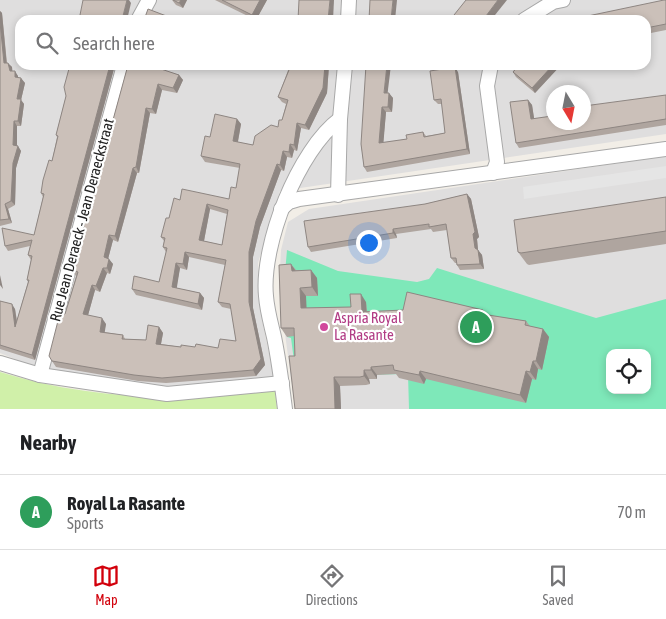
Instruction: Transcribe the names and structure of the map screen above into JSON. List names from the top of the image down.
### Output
{
  "streets": {
    "street": ["Rue Jean Deraeck - Jean Deraeckstraat"]
  },
  "places": ["Aspria Royal La Rasante"],
  "north": "bottom",
  "page": {
    "search": "Search here",
    "pins": "A",
    "heading": "Nearby",
    "list": [
      {
        "mark": "A",
        "name": "Royal La Rasante",
        "note": "Sports",
        "value": "70 m"
      }
    ],
    "nav": ["Map", "Directions", "Saved"]
  }
}
